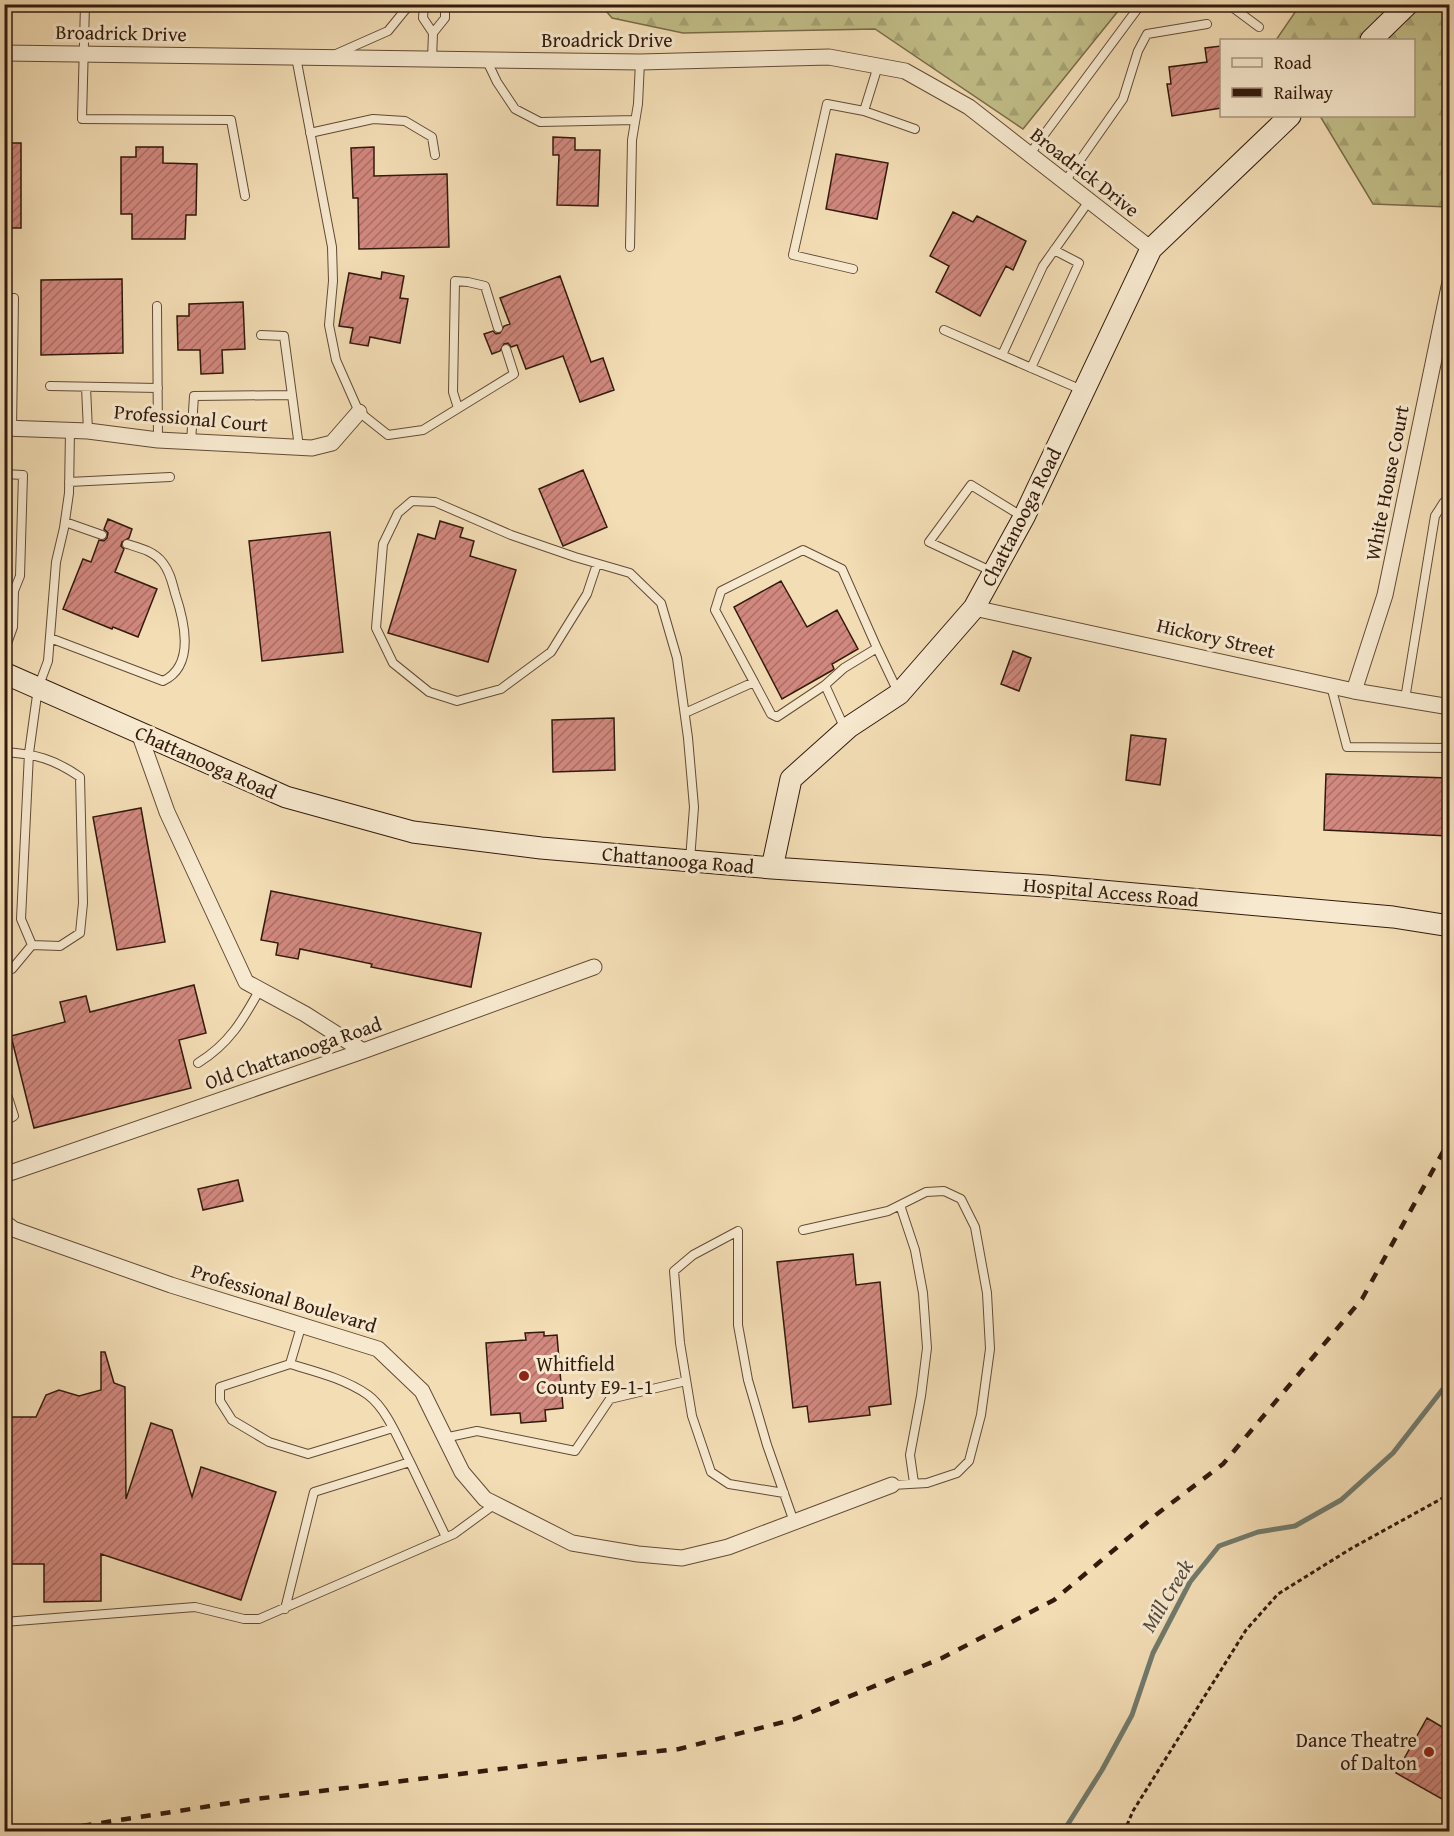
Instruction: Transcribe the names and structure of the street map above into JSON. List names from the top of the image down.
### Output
{
  "streets": {
    "main road": ["Chattanooga Road", "Hospital Access Road"],
    "street": [
      "Broadrick Drive",
      "Professional Court",
      "White House Court",
      "Hickory Street",
      "Old Chattanooga Road",
      "Professional Boulevard"
    ]
  },
  "crossings": [
    ["Broadrick Drive", "Chattanooga Road"],
    ["White House Court", "Hickory Street"],
    ["Chattanooga Road", "Hickory Street"],
    ["Chattanooga Road", "Hospital Access Road"]
  ],
  "water": ["Mill Creek"],
  "places": ["Whitfield County E9-1-1", "Dance Theatre of Dalton"],
  "legend": ["Road", "Railway"]
}
